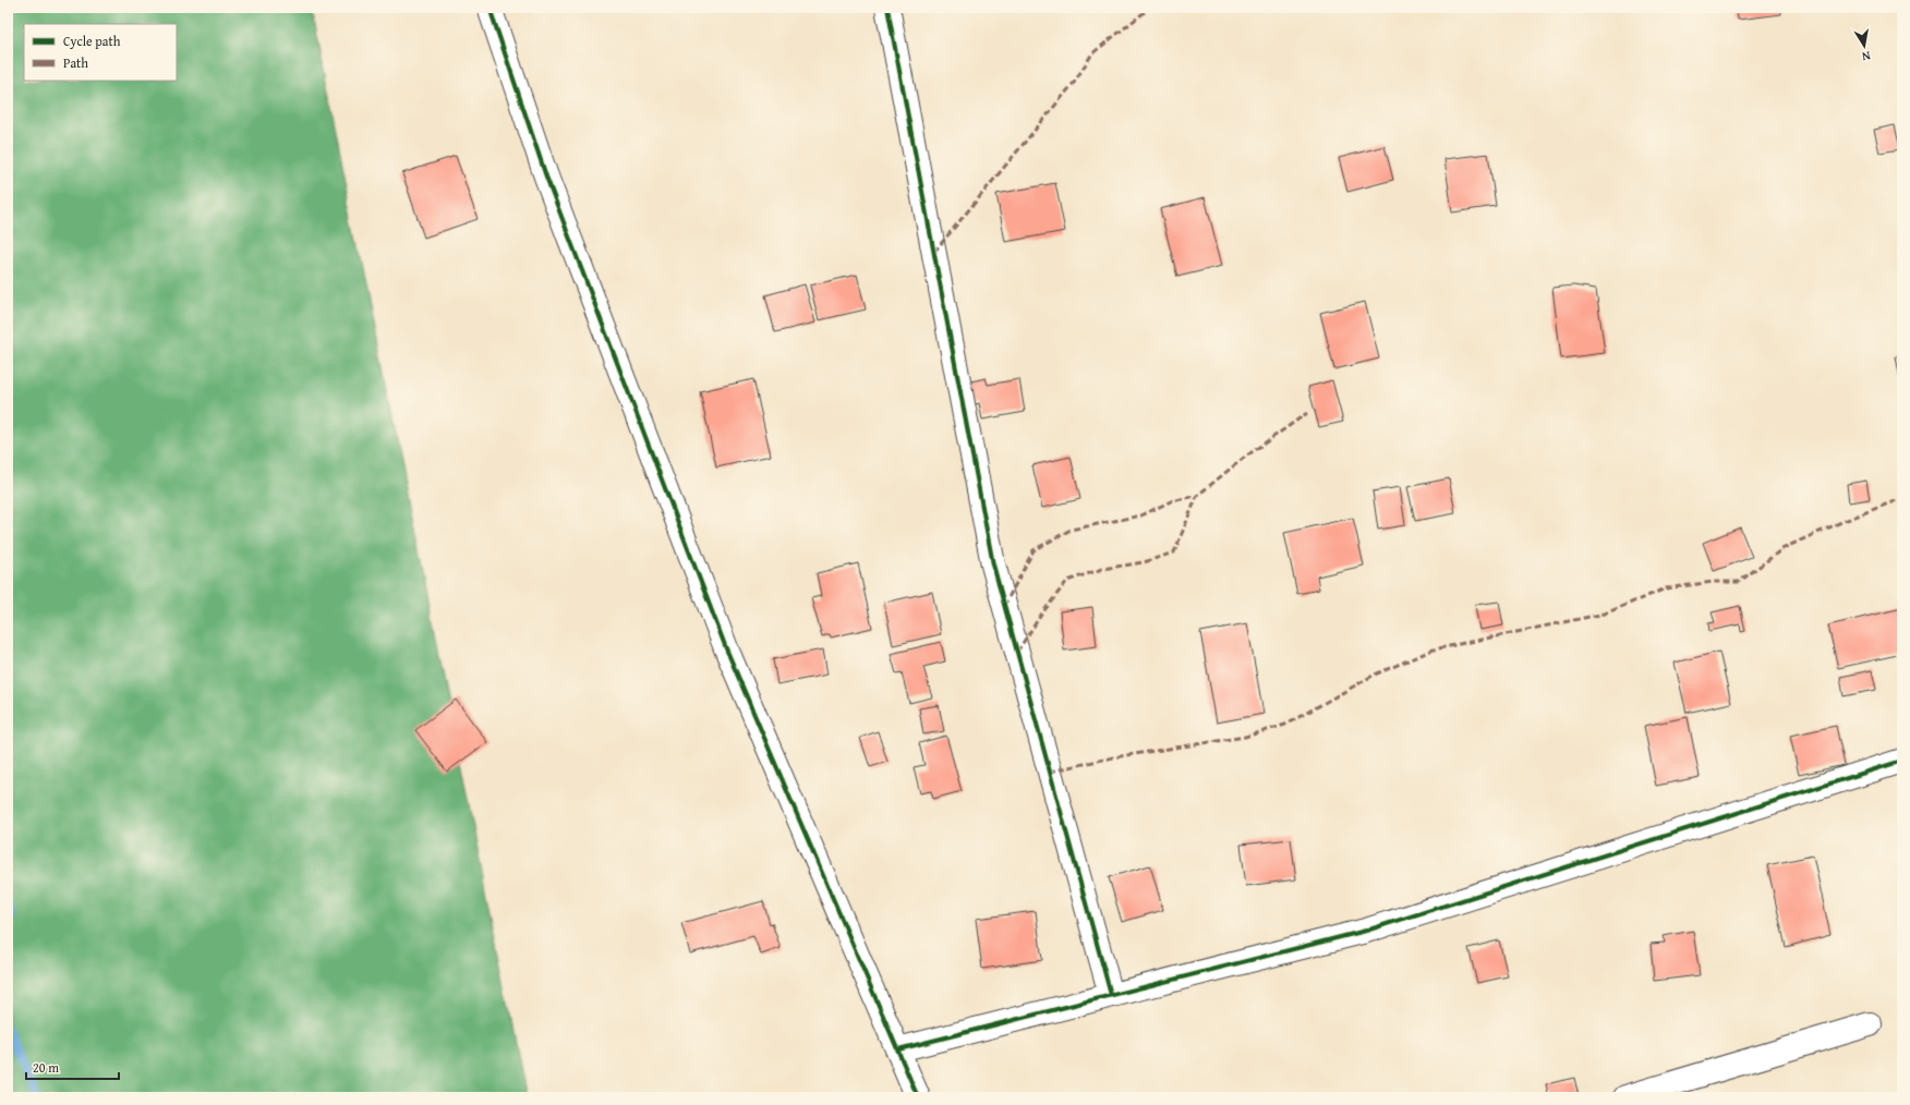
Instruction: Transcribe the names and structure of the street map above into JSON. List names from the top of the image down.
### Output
{
  "legend": ["Cycle path", "Path"],
  "scale_bar": "20 m",
  "north": "bottom"
}
